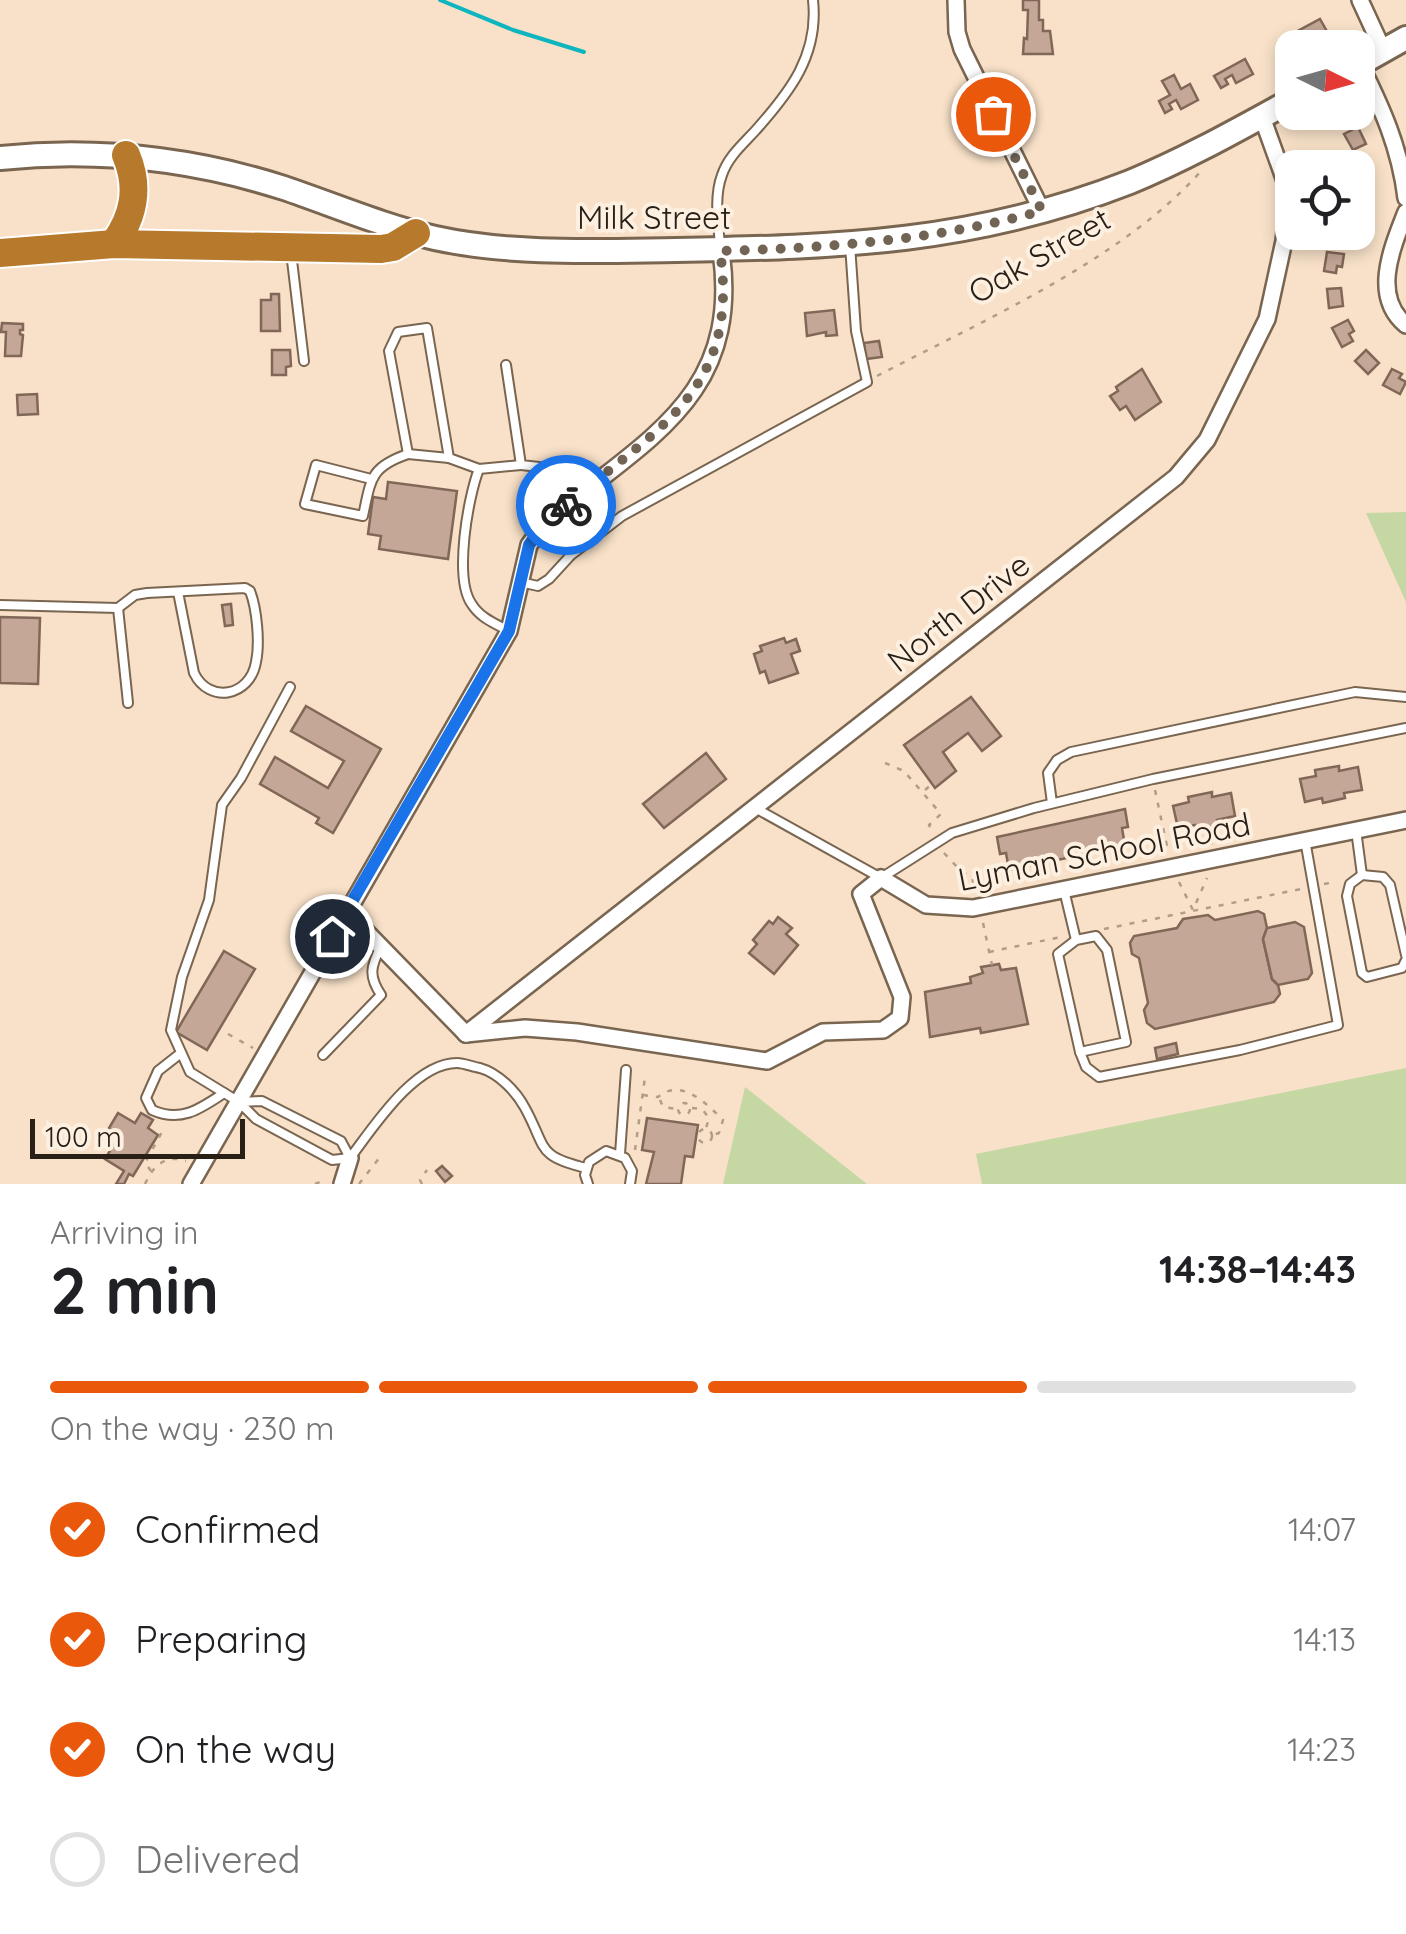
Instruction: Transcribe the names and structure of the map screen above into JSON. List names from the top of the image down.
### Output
{
  "streets": {
    "main road": ["Milk Street"],
    "street": ["North Drive", "Lyman School Road"],
    "path": ["Oak Street"]
  },
  "crossings": [
    ["Milk Street", "Oak Street"],
    ["Milk Street", "North Drive"]
  ],
  "scale_bar": "100 m",
  "north": "right",
  "page": {
    "scale": "100 m",
    "heading": ["2 min", "Arriving in", "14:38–14:43"],
    "bar": "On the way · 230 m",
    "list": [
      ["Confirmed", "14:07"],
      ["Preparing", "14:13"],
      ["On the way", "14:23"],
      "Delivered"
    ]
  }
}
